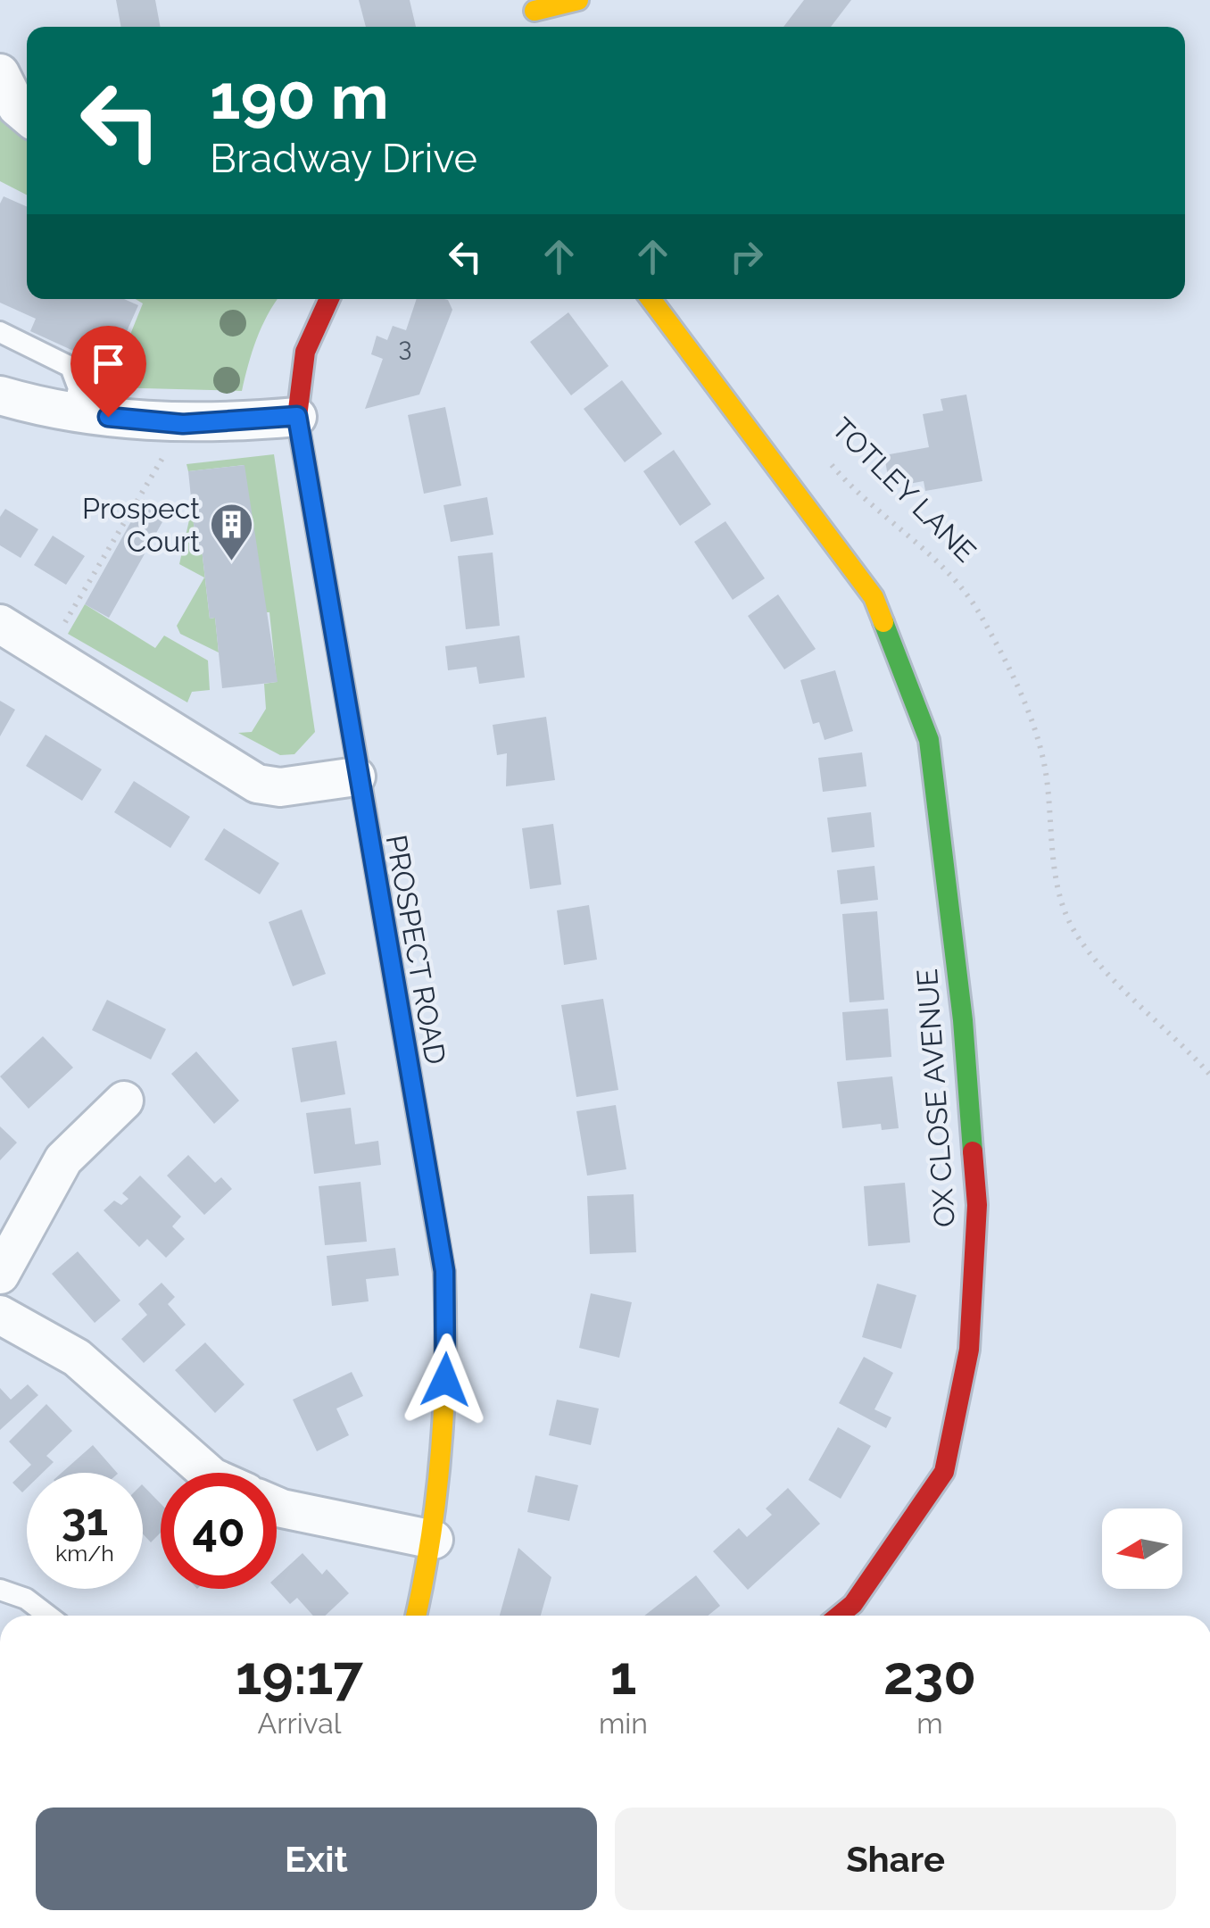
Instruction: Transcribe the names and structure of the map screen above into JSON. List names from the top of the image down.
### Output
{
  "streets": {
    "street": ["PROSPECT ROAD", "OX CLOSE AVENUE"],
    "path": ["TOTLEY LANE"]
  },
  "places": {
    "building": ["Prospect Court"]
  },
  "house_numbers": ["3"],
  "north": "left",
  "page": {
    "turn": ["190 m", "Bradway Drive"],
    "speed": "31 km/h",
    "limit": "40",
    "eta": [
      "19:17",
      "Arrival",
      "1",
      "min",
      "230",
      "m"
    ],
    "buttons": ["Exit", "Share"]
  }
}
